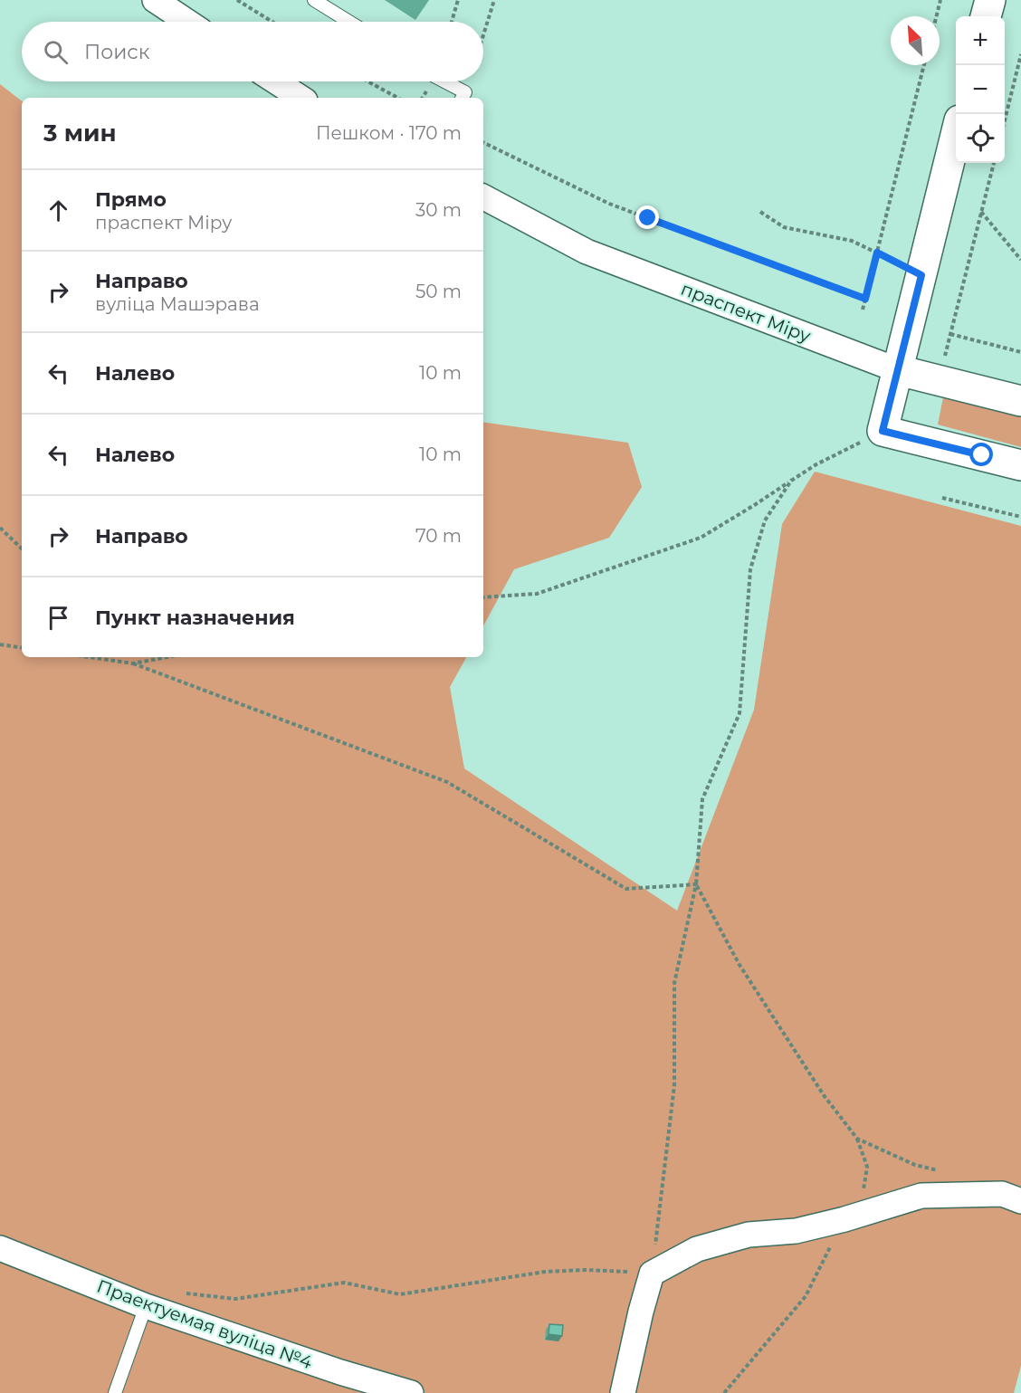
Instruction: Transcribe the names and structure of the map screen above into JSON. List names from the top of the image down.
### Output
{
  "streets": {
    "street": ["праспект Міру", "Праектуемая вуліца №4"]
  },
  "north": "top left",
  "page": {
    "map_buttons": ["+", "−"],
    "search": "Поиск",
    "heading": ["3 мин", "Пешком · 170 m"],
    "list": [
      ["Прямо", "праспект Міру", "30 m"],
      ["Направо", "вуліца Машэрава", "50 m"],
      ["Налево", "10 m"],
      ["Налево", "10 m"],
      ["Направо", "70 m"],
      "Пункт назначения"
    ]
  }
}
